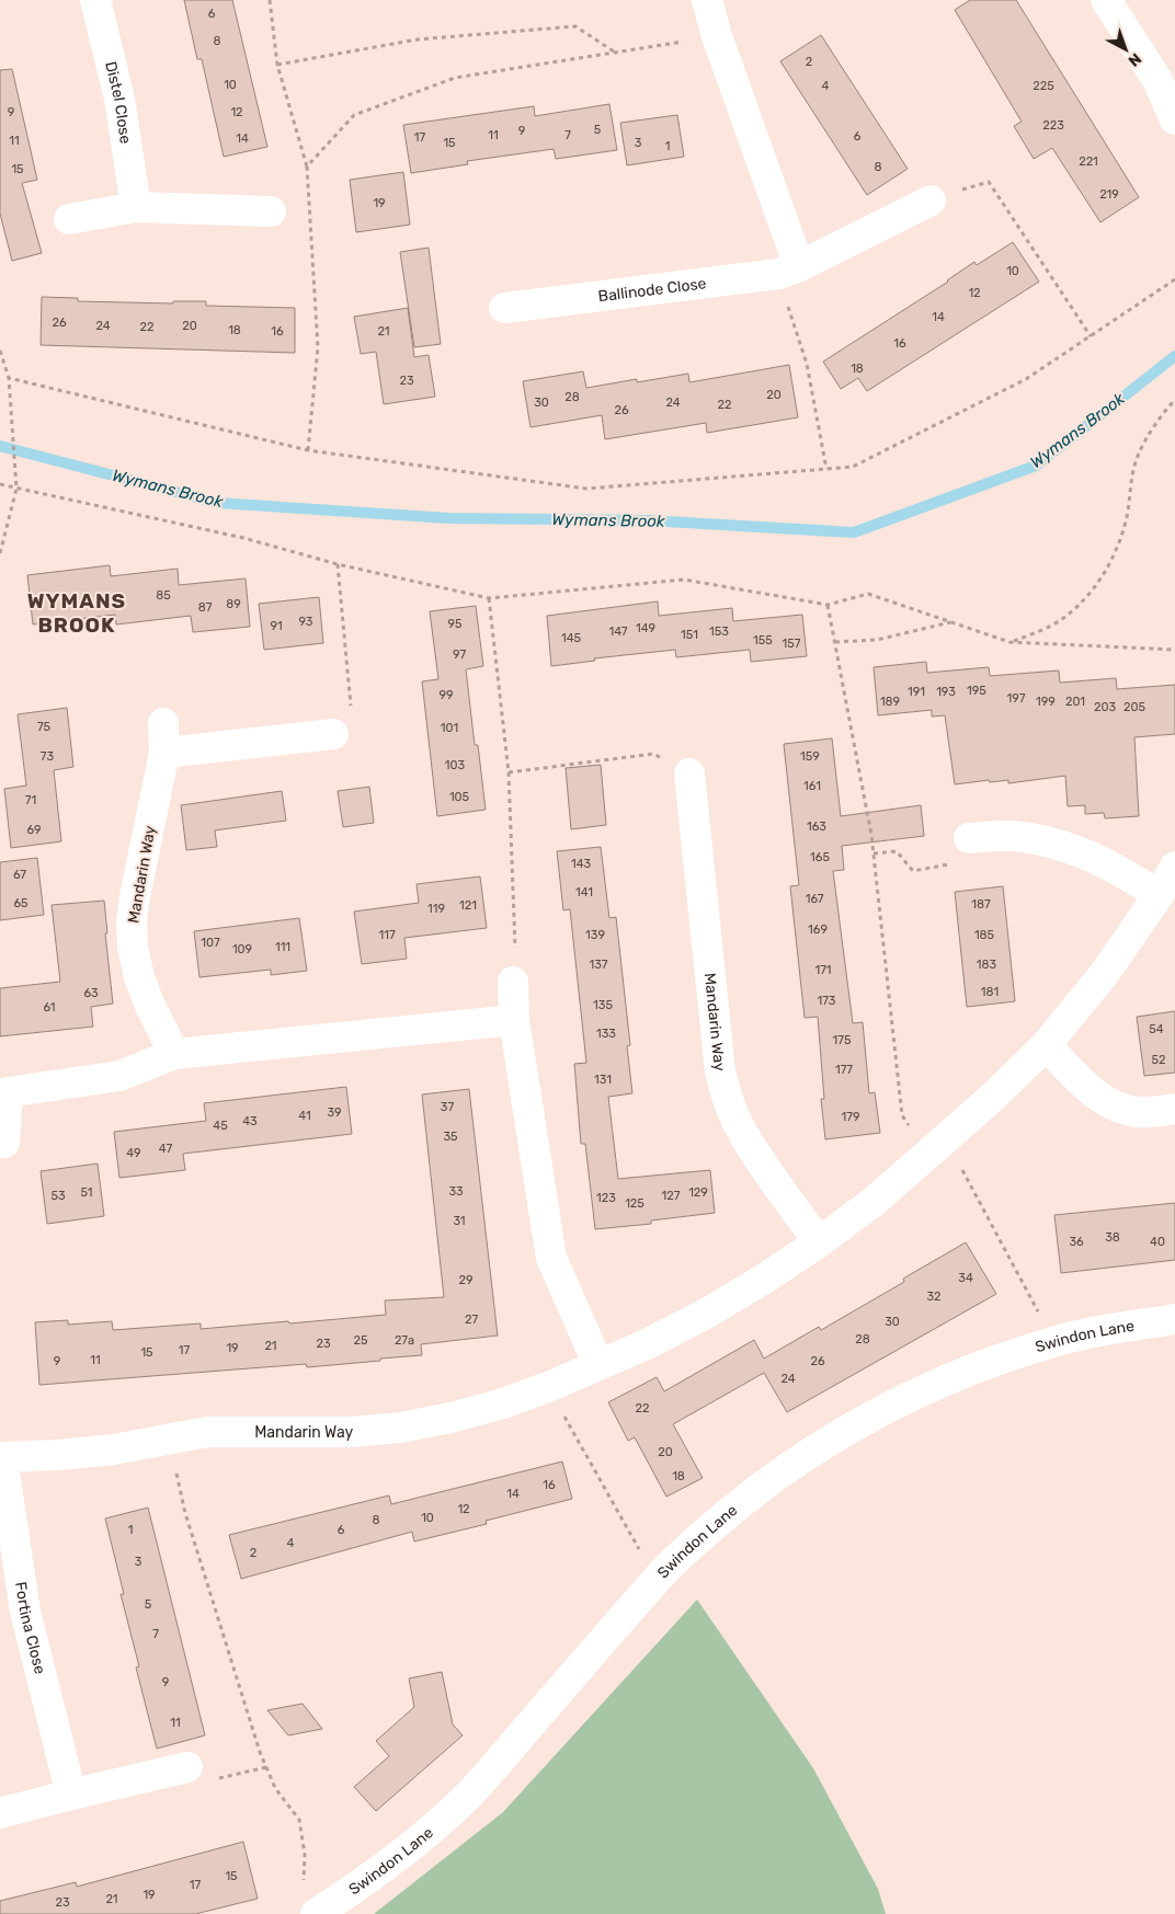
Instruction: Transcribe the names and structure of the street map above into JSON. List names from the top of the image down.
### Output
{
  "streets": {
    "street": [
      "Distel Close",
      "Ballinode Close",
      "Mandarin Way",
      "Swindon Lane",
      "Fortina Close"
    ]
  },
  "crossings": [
    ["Mandarin Way", "Fortina Close"]
  ],
  "districts": ["WYMANS BROOK"],
  "water": ["Wymans Brook"],
  "house_numbers": [
    "6",
    "8",
    "2",
    "10",
    "4",
    "225",
    "9",
    "12",
    "223",
    "5",
    "9",
    "11",
    "7",
    "6",
    "17",
    "14",
    "11",
    "15",
    "3",
    "1",
    "221",
    "8",
    "15",
    "219",
    "19",
    "10",
    "12",
    "14",
    "26",
    "24",
    "20",
    "22",
    "18",
    "16",
    "21",
    "16",
    "18",
    "23",
    "20",
    "28",
    "30",
    "24",
    "22",
    "26",
    "85",
    "89",
    "87",
    "93",
    "95",
    "91",
    "149",
    "147",
    "153",
    "151",
    "145",
    "155",
    "157",
    "97",
    "195",
    "191",
    "193",
    "99",
    "197",
    "189",
    "199",
    "201",
    "203",
    "205",
    "75",
    "101",
    "73",
    "159",
    "103",
    "161",
    "105",
    "71",
    "163",
    "69",
    "165",
    "143",
    "67",
    "141",
    "167",
    "65",
    "187",
    "121",
    "119",
    "169",
    "117",
    "139",
    "185",
    "107",
    "111",
    "109",
    "137",
    "183",
    "171",
    "181",
    "63",
    "173",
    "135",
    "61",
    "54",
    "133",
    "175",
    "52",
    "177",
    "131",
    "37",
    "39",
    "41",
    "179",
    "43",
    "45",
    "35",
    "47",
    "49",
    "33",
    "51",
    "129",
    "53",
    "127",
    "123",
    "125",
    "31",
    "38",
    "36",
    "40",
    "34",
    "29",
    "32",
    "27",
    "30",
    "28",
    "25",
    "27a",
    "23",
    "21",
    "19",
    "17",
    "15",
    "11",
    "9",
    "26",
    "24",
    "22",
    "20",
    "18",
    "16",
    "14",
    "12",
    "10",
    "8",
    "1",
    "6",
    "4",
    "2",
    "3",
    "5",
    "7",
    "9",
    "11",
    "15",
    "17",
    "19",
    "21",
    "23"
  ],
  "north": "bottom right"
}
